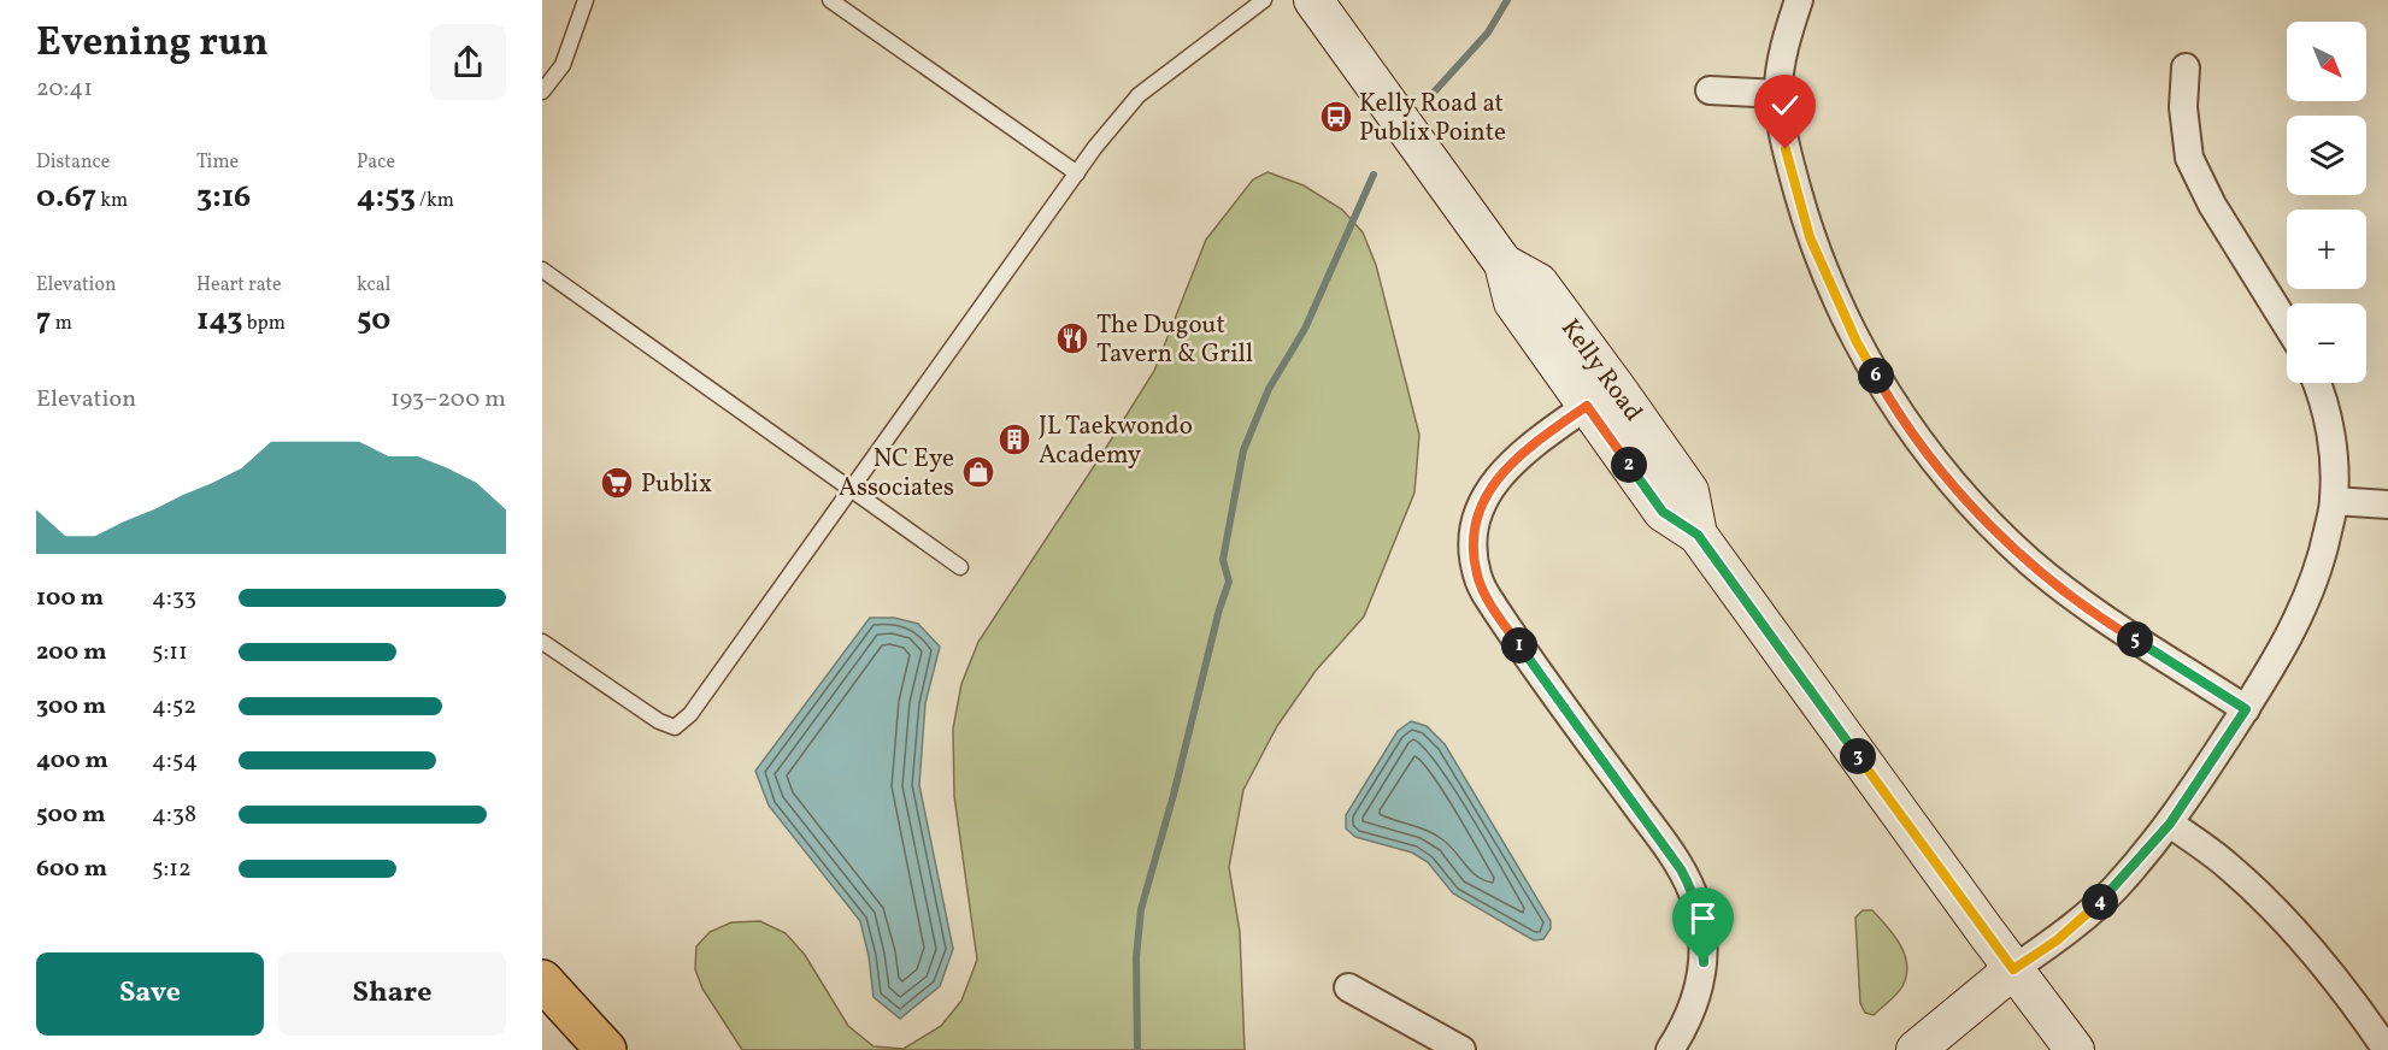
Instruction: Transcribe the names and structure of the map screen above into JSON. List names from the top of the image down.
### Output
{
  "streets": {
    "main road": ["Kelly Road"]
  },
  "places": {
    "bus stop": ["Kelly Road at Publix Pointe"],
    "restaurant": ["The Dugout Tavern & Grill"],
    "building": ["JL Taekwondo Academy"],
    "shop": ["NC Eye Associates"],
    "supermarket": ["Publix"]
  },
  "north": "bottom right",
  "page": {
    "heading": ["Evening run", "20:41"],
    "map_buttons": ["+", "−"],
    "stats": [
      ["Distance", "0.67 km"],
      ["Time", "3:16"],
      ["Pace", "4:53 /km"],
      ["Elevation", "7 m"],
      ["Heart rate", "143 bpm"],
      ["kcal", "50"]
    ],
    "pins": [
      "6",
      "2",
      "5",
      "1",
      "3",
      "4"
    ],
    "chart": ["Elevation", "193–200 m"],
    "list": [
      {
        "name": "100 m",
        "note": "4:33"
      },
      {
        "name": "200 m",
        "note": "5:11"
      },
      {
        "name": "300 m",
        "note": "4:52"
      },
      {
        "name": "400 m",
        "note": "4:54"
      },
      {
        "name": "500 m",
        "note": "4:38"
      },
      {
        "name": "600 m",
        "note": "5:12"
      }
    ],
    "buttons": ["Save", "Share"]
  }
}
